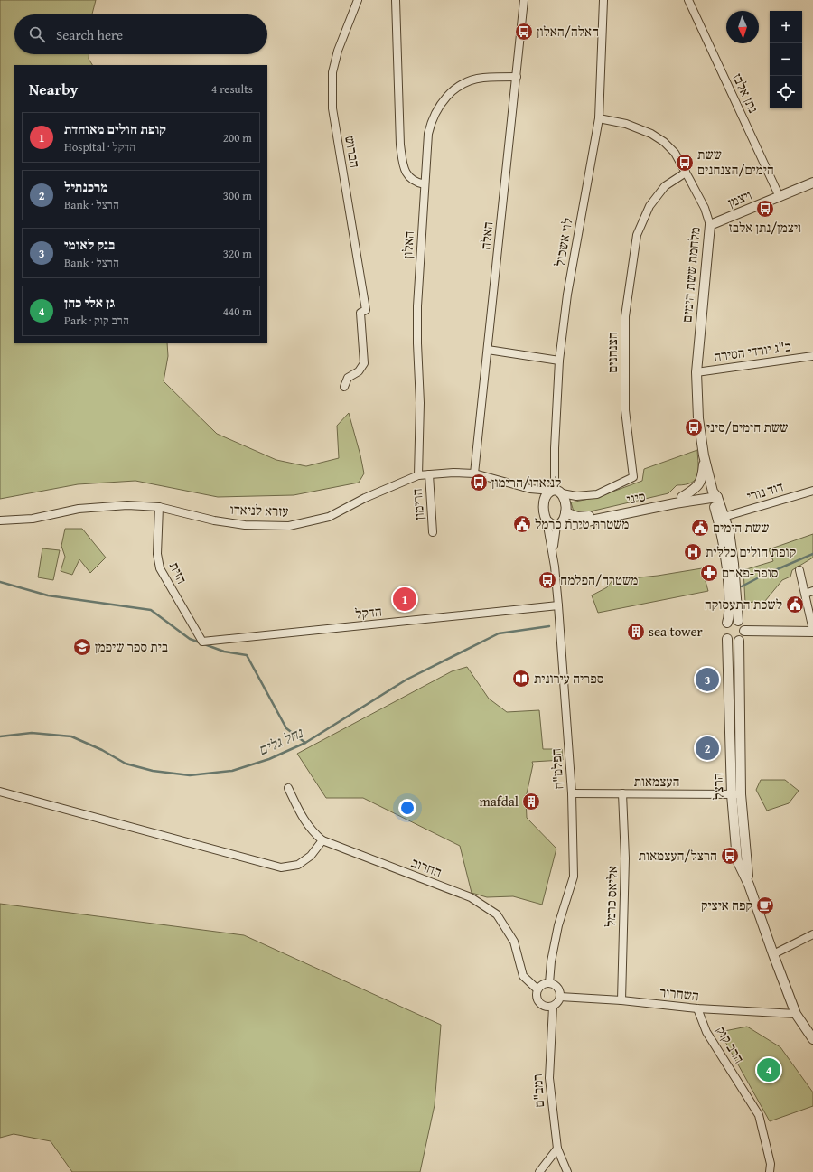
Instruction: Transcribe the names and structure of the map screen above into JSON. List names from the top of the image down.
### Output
{
  "streets": {
    "street": [
      "נתן אלבז",
      "הברוש",
      "ויצמן",
      "האלה",
      "לוי אשכול",
      "האלון",
      "מלחמת ששת הימים",
      "כ\"ג יורדי הסירה",
      "הצנחנים",
      "דוד נורי",
      "סיני",
      "הרימון",
      "עזרא לניאדו",
      "הזית",
      "הדקל",
      "הפלמ\"ח",
      "העצמאות",
      "הרצל",
      "החרוב",
      "אליאס כרמל",
      "השחרור",
      "הרב קוק",
      "רמב\"ם"
    ]
  },
  "crossings": [
    ["נתן אלבז", "ויצמן"],
    ["ויצמן", "מלחמת ששת הימים"],
    ["האלה", "האלון"],
    ["האלה", "עזרא לניאדו"],
    ["לוי אשכול", "מלחמת ששת הימים"],
    ["לוי אשכול", "הצנחנים"],
    ["לוי אשכול", "סיני"],
    ["לוי אשכול", "עזרא לניאדו"],
    ["לוי אשכול", "הפלמ\"ח"],
    ["האלון", "עזרא לניאדו"],
    ["מלחמת ששת הימים", "כ\"ג יורדי הסירה"],
    ["מלחמת ששת הימים", "הצנחנים"],
    ["מלחמת ששת הימים", "דוד נורי"],
    ["מלחמת ששת הימים", "סיני"],
    ["מלחמת ששת הימים", "הרצל"],
    ["הצנחנים", "סיני"],
    ["הצנחנים", "עזרא לניאדו"],
    ["הצנחנים", "הפלמ\"ח"],
    ["סיני", "עזרא לניאדו"],
    ["סיני", "הפלמ\"ח"],
    ["הרימון", "עזרא לניאדו"],
    ["עזרא לניאדו", "הזית"],
    ["עזרא לניאדו", "הפלמ\"ח"],
    ["הזית", "הדקל"],
    ["הדקל", "הפלמ\"ח"],
    ["הפלמ\"ח", "העצמאות"],
    ["הפלמ\"ח", "החרוב"],
    ["הפלמ\"ח", "השחרור"],
    ["הפלמ\"ח", "רמב\"ם"],
    ["העצמאות", "הרצל"],
    ["העצמאות", "אליאס כרמל"],
    ["הרצל", "השחרור"],
    ["החרוב", "השחרור"],
    ["החרוב", "רמב\"ם"],
    ["אליאס כרמל", "השחרור"],
    ["השחרור", "הרב קוק"],
    ["השחרור", "רמב\"ם"]
  ],
  "water": ["נחל גלים"],
  "places": {
    "bus stop": [
      "האלה/האלון",
      "ששת הימים/הצנחנים",
      "ויצמן/נתן אלבז",
      "ששת הימים/סיני",
      "לניאדו/הרימון",
      "משטרה/הפלמח",
      "הרצל/העצמאות"
    ],
    "public building": ["משטרת טירת כרמל", "ששת הימים", "לשכת התעסוקה"],
    "hospital": ["קופת חולים כללית"],
    "pharmacy": ["סופר-פארם"],
    "building": ["sea tower", "mafdal"],
    "school or university": ["בית ספר שיפמן"],
    "library": ["ספריה עירונית"],
    "cafe": ["קפה איציק"]
  },
  "north": "bottom",
  "page": {
    "map_buttons": ["+", "−"],
    "search": "Search here",
    "heading": ["Nearby", "4 results"],
    "list": [
      {
        "mark": "1",
        "name": "קופת חולים מאוחדת",
        "note": "Hospital · הדקל",
        "value": "200 m"
      },
      {
        "mark": "2",
        "name": "מרכנתיל",
        "note": "Bank · הרצל",
        "value": "300 m"
      },
      {
        "mark": "3",
        "name": "בנק לאומי",
        "note": "Bank · הרצל",
        "value": "320 m"
      },
      {
        "mark": "4",
        "name": "גן אלי כהן",
        "note": "Park · הרב קוק",
        "value": "440 m"
      }
    ],
    "pins": [
      "1",
      "3",
      "2",
      "4"
    ]
  }
}
